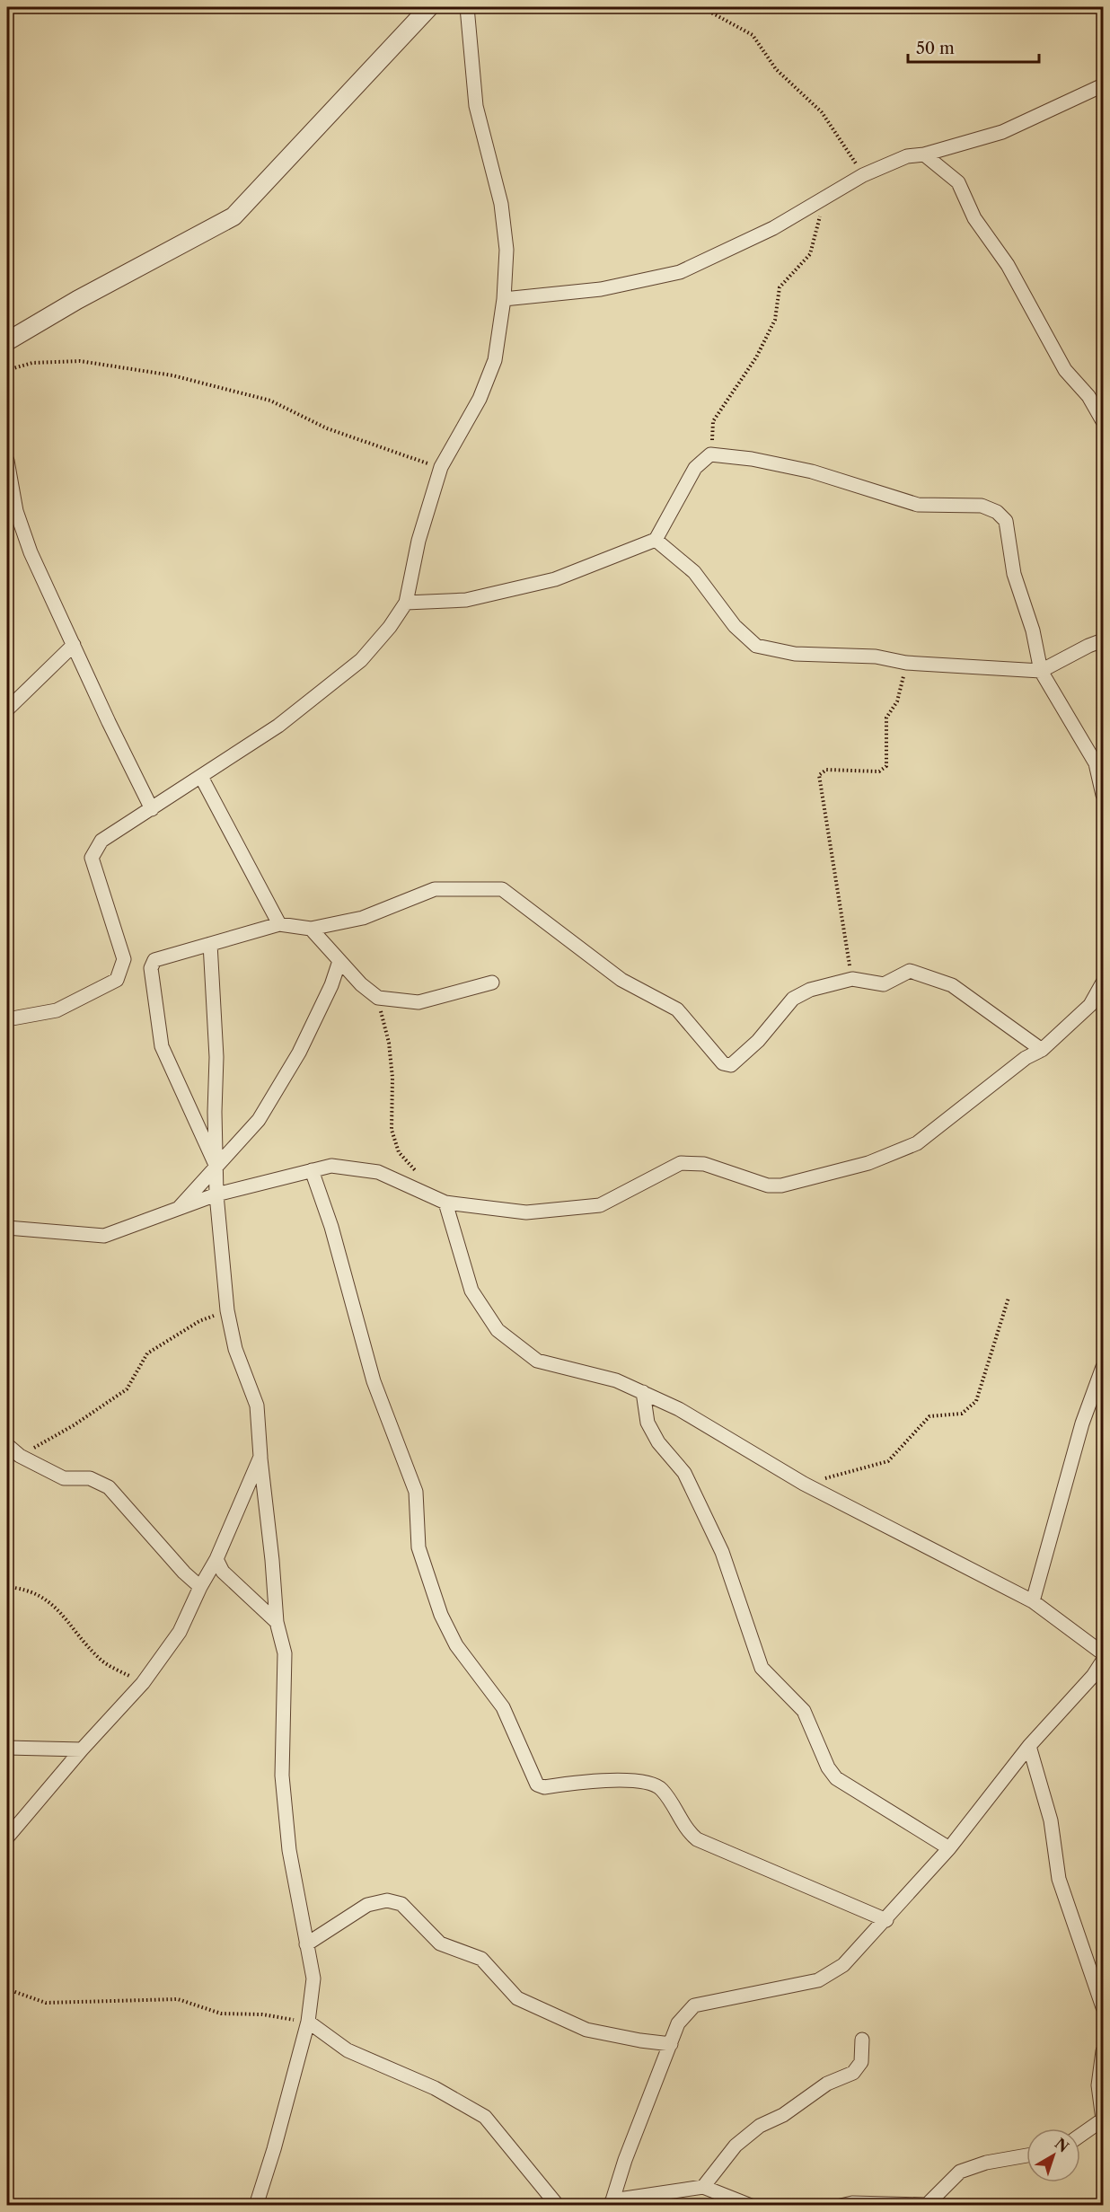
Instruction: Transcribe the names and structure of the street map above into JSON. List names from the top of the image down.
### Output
{
  "scale_bar": "50 m",
  "north": "top right"
}
